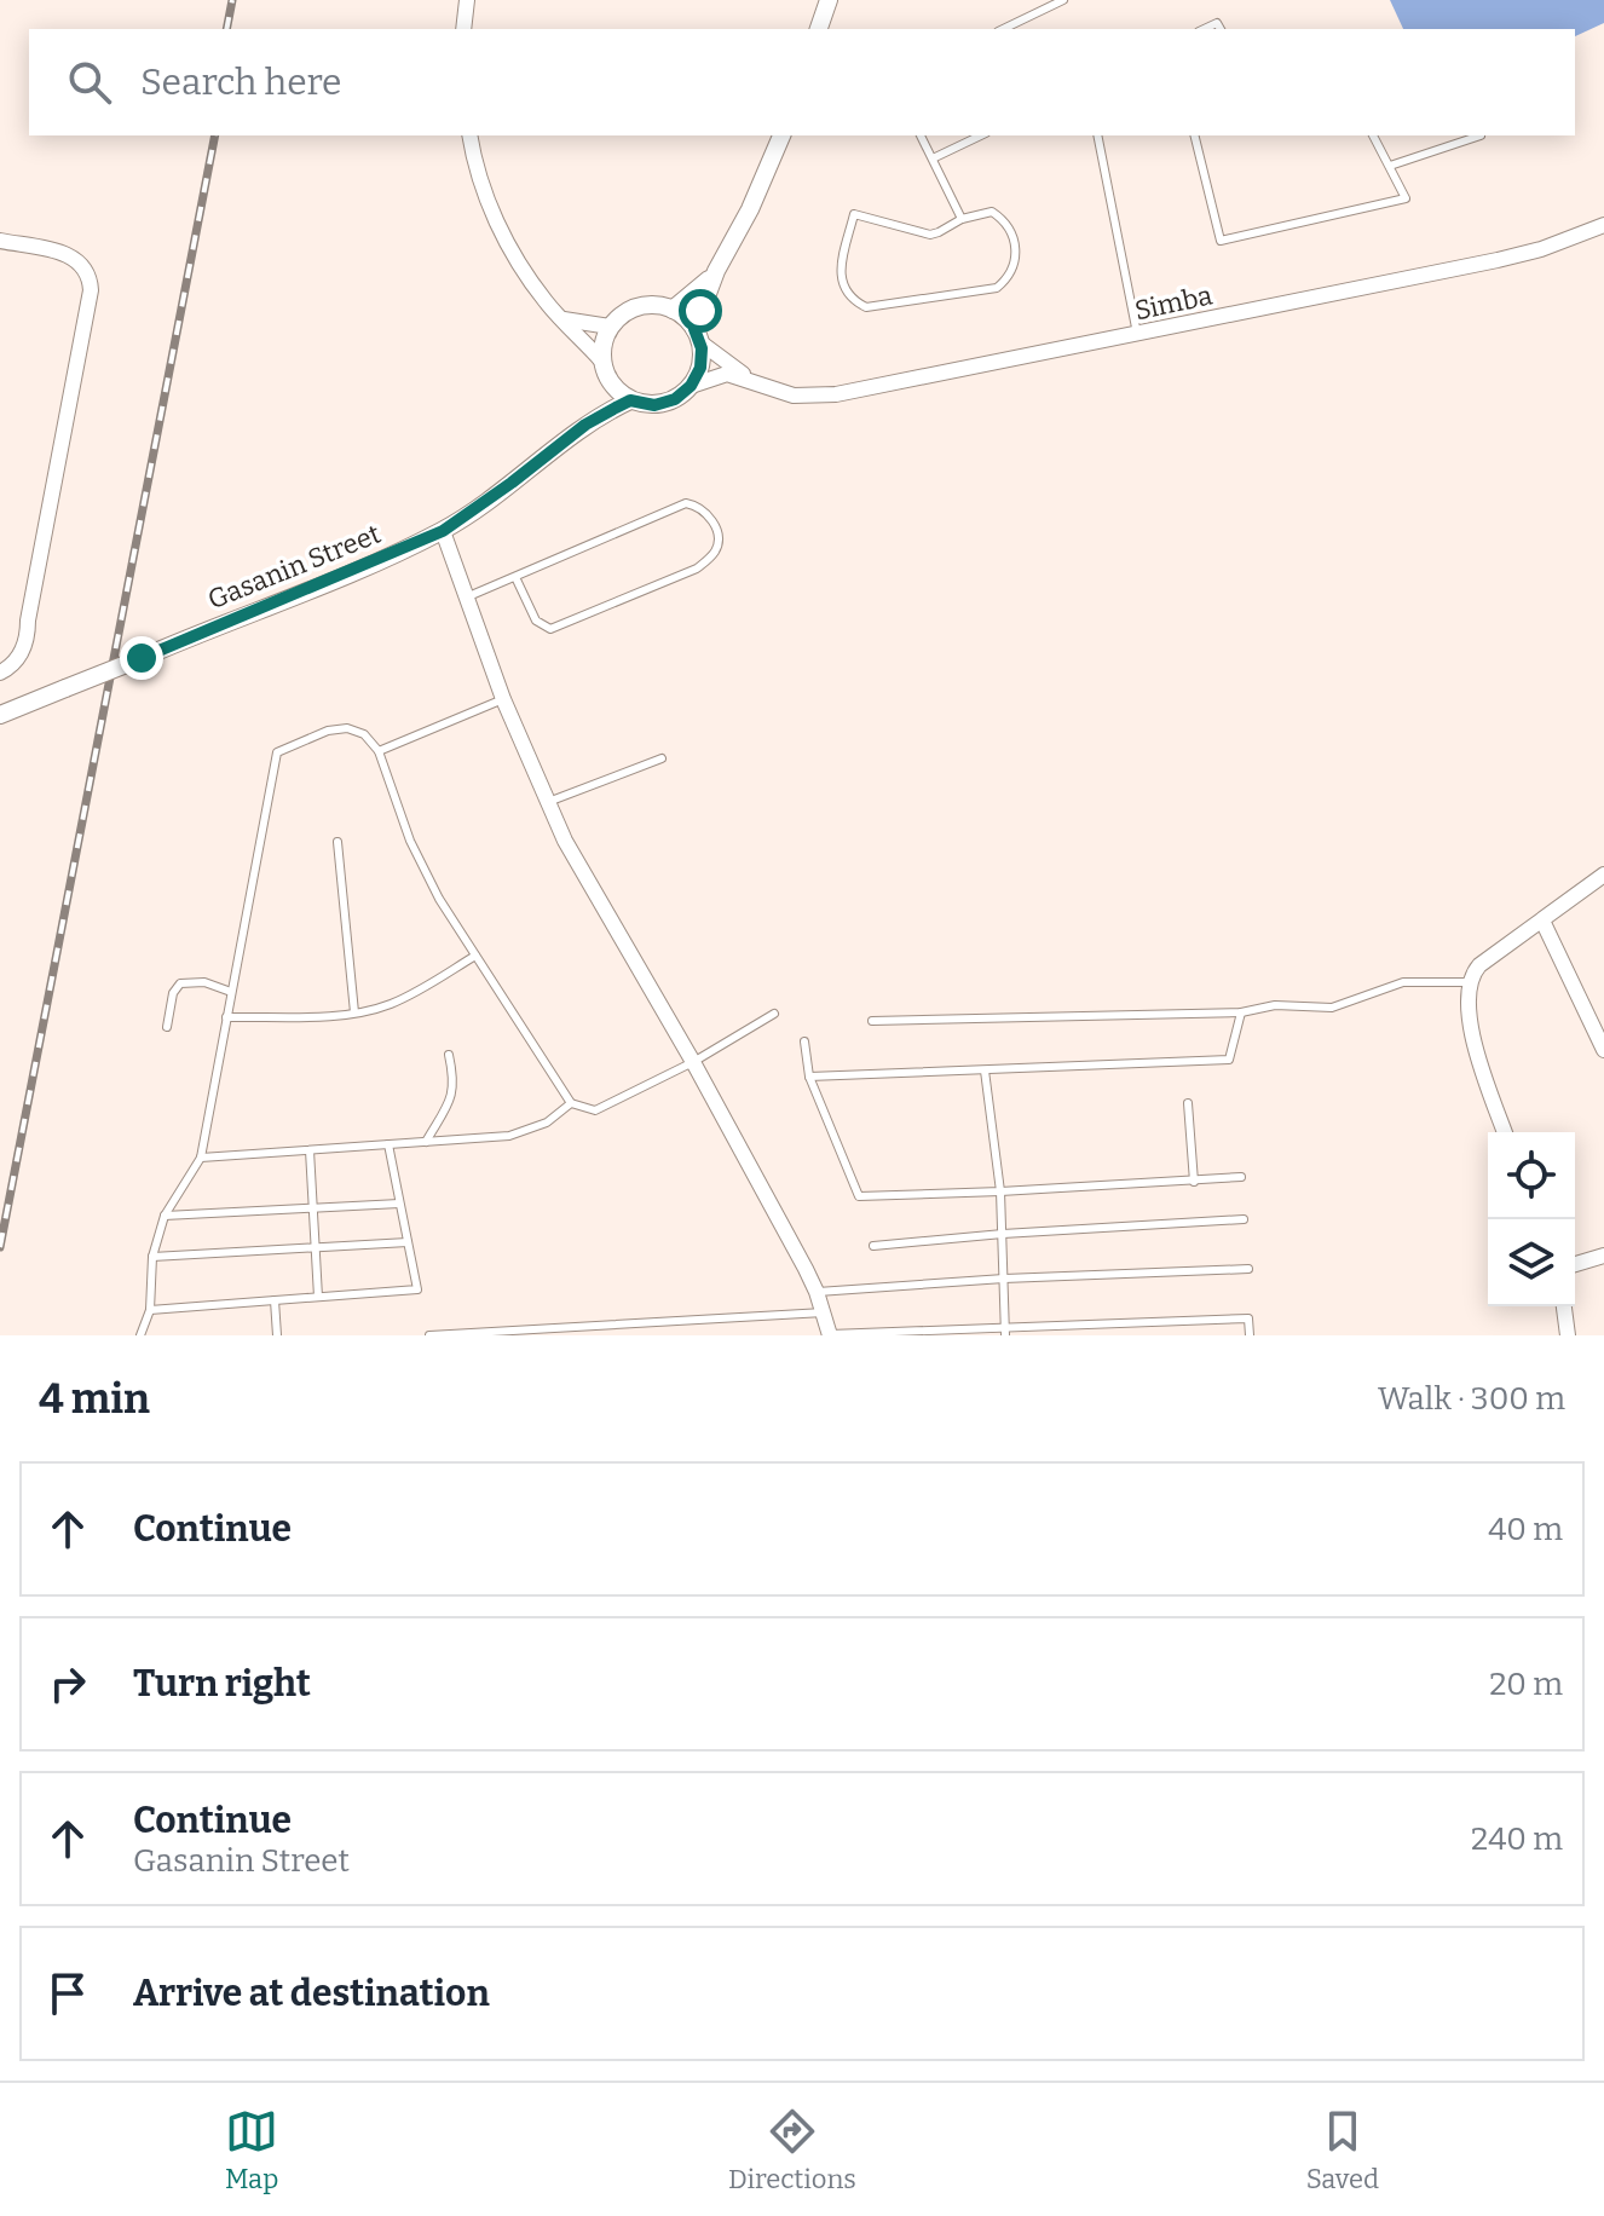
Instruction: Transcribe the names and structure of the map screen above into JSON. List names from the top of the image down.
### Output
{
  "streets": {
    "street": ["Simba", "Gasanin Street"]
  },
  "page": {
    "search": "Search here",
    "heading": ["4 min", "Walk · 300 m"],
    "list": [
      ["Continue", "40 m"],
      ["Turn right", "20 m"],
      ["Continue", "Gasanin Street", "240 m"],
      "Arrive at destination"
    ],
    "nav": ["Map", "Directions", "Saved"]
  }
}
